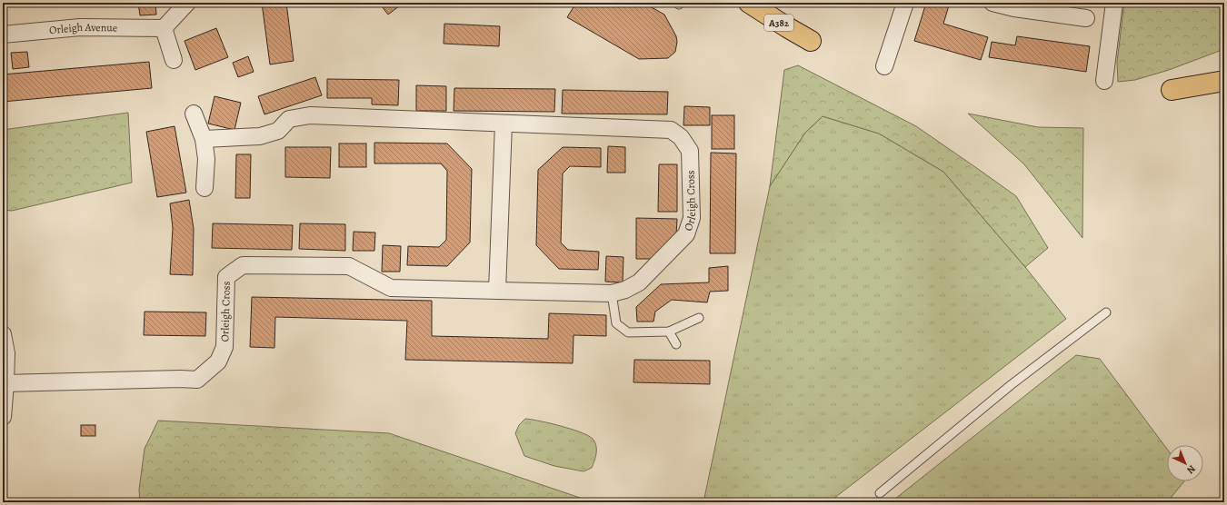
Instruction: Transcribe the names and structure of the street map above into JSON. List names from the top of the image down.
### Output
{
  "streets": {
    "main road": ["A382"],
    "street": ["Orleigh Avenue", "Orleigh Cross"]
  },
  "north": "bottom right"
}
